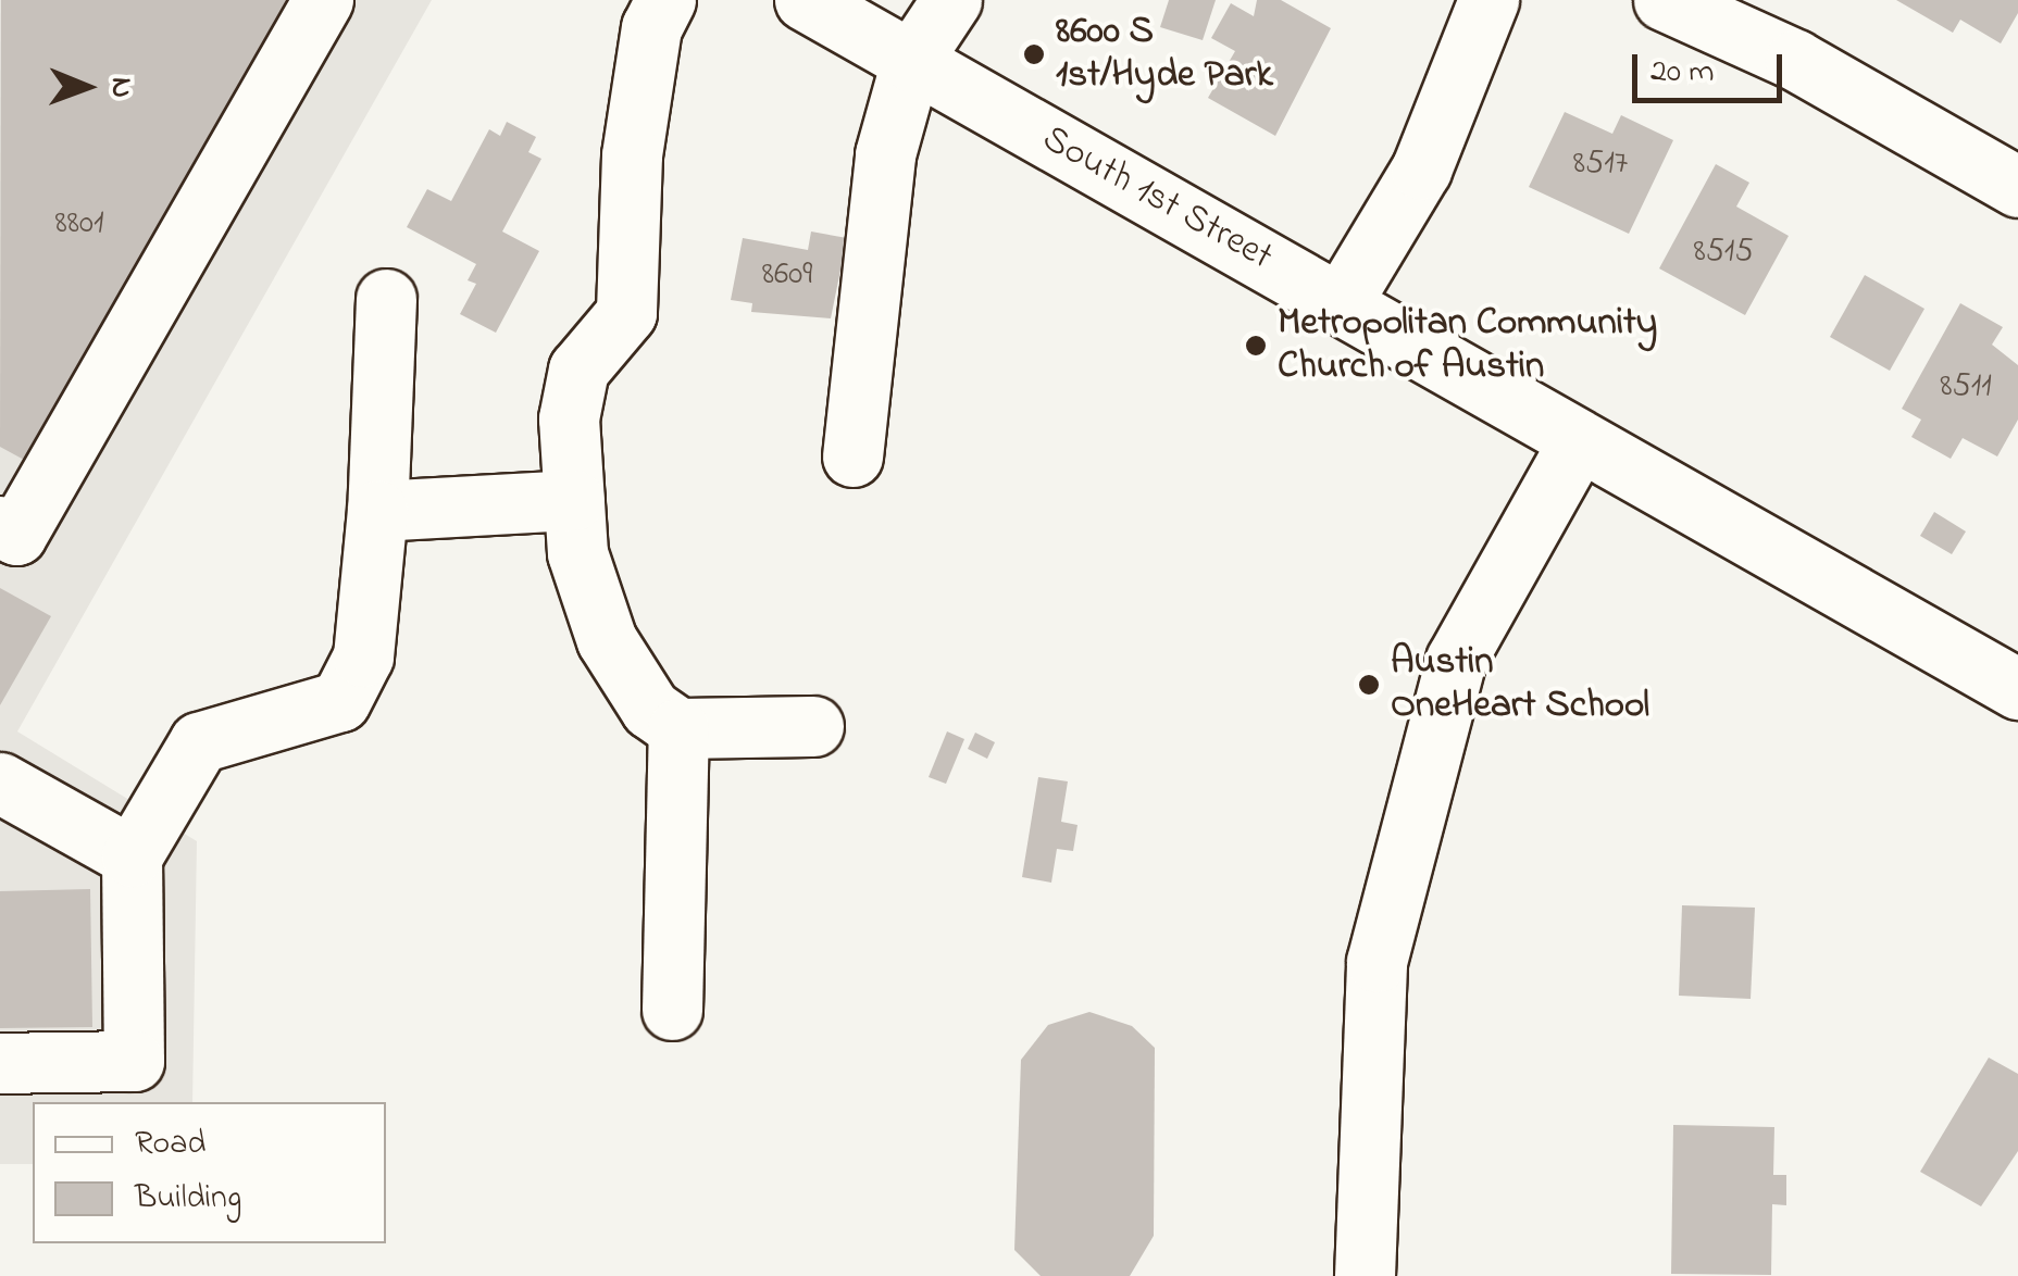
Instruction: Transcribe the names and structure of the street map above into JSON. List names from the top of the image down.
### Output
{
  "streets": {
    "main road": ["South 1st Street"]
  },
  "places": ["8600 S 1st/Hyde Park", "Metropolitan Community Church of Austin", "Austin OneHeart School"],
  "house_numbers": [
    "8517",
    "8801",
    "8515",
    "8609",
    "8511"
  ],
  "legend": ["Road", "Building"],
  "scale_bar": "20 m",
  "north": "right"
}
